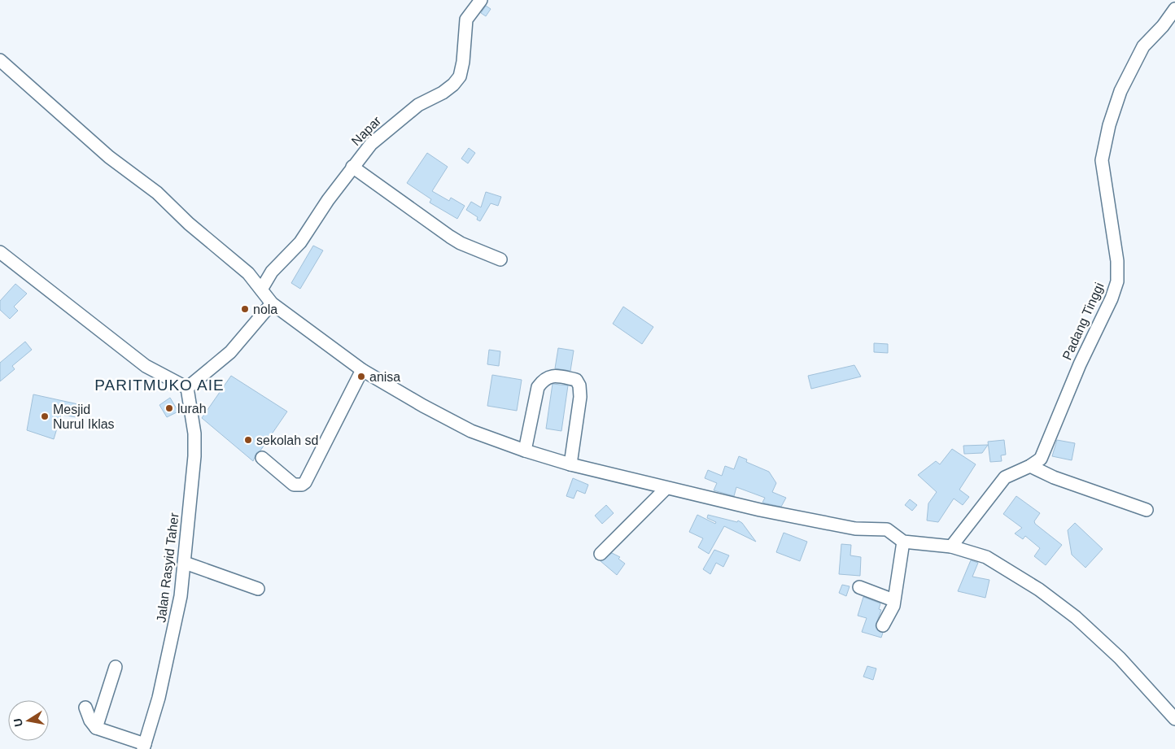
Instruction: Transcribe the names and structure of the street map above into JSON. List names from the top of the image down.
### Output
{
  "streets": {
    "street": ["Napar", "Padang Tinggi", "Jalan Rasyid Taher"]
  },
  "districts": ["PARITMUKO AIE"],
  "places": [
    "nola",
    "anisa",
    "lurah",
    "Mesjid Nurul Iklas",
    "sekolah sd"
  ],
  "north": "left"
}
